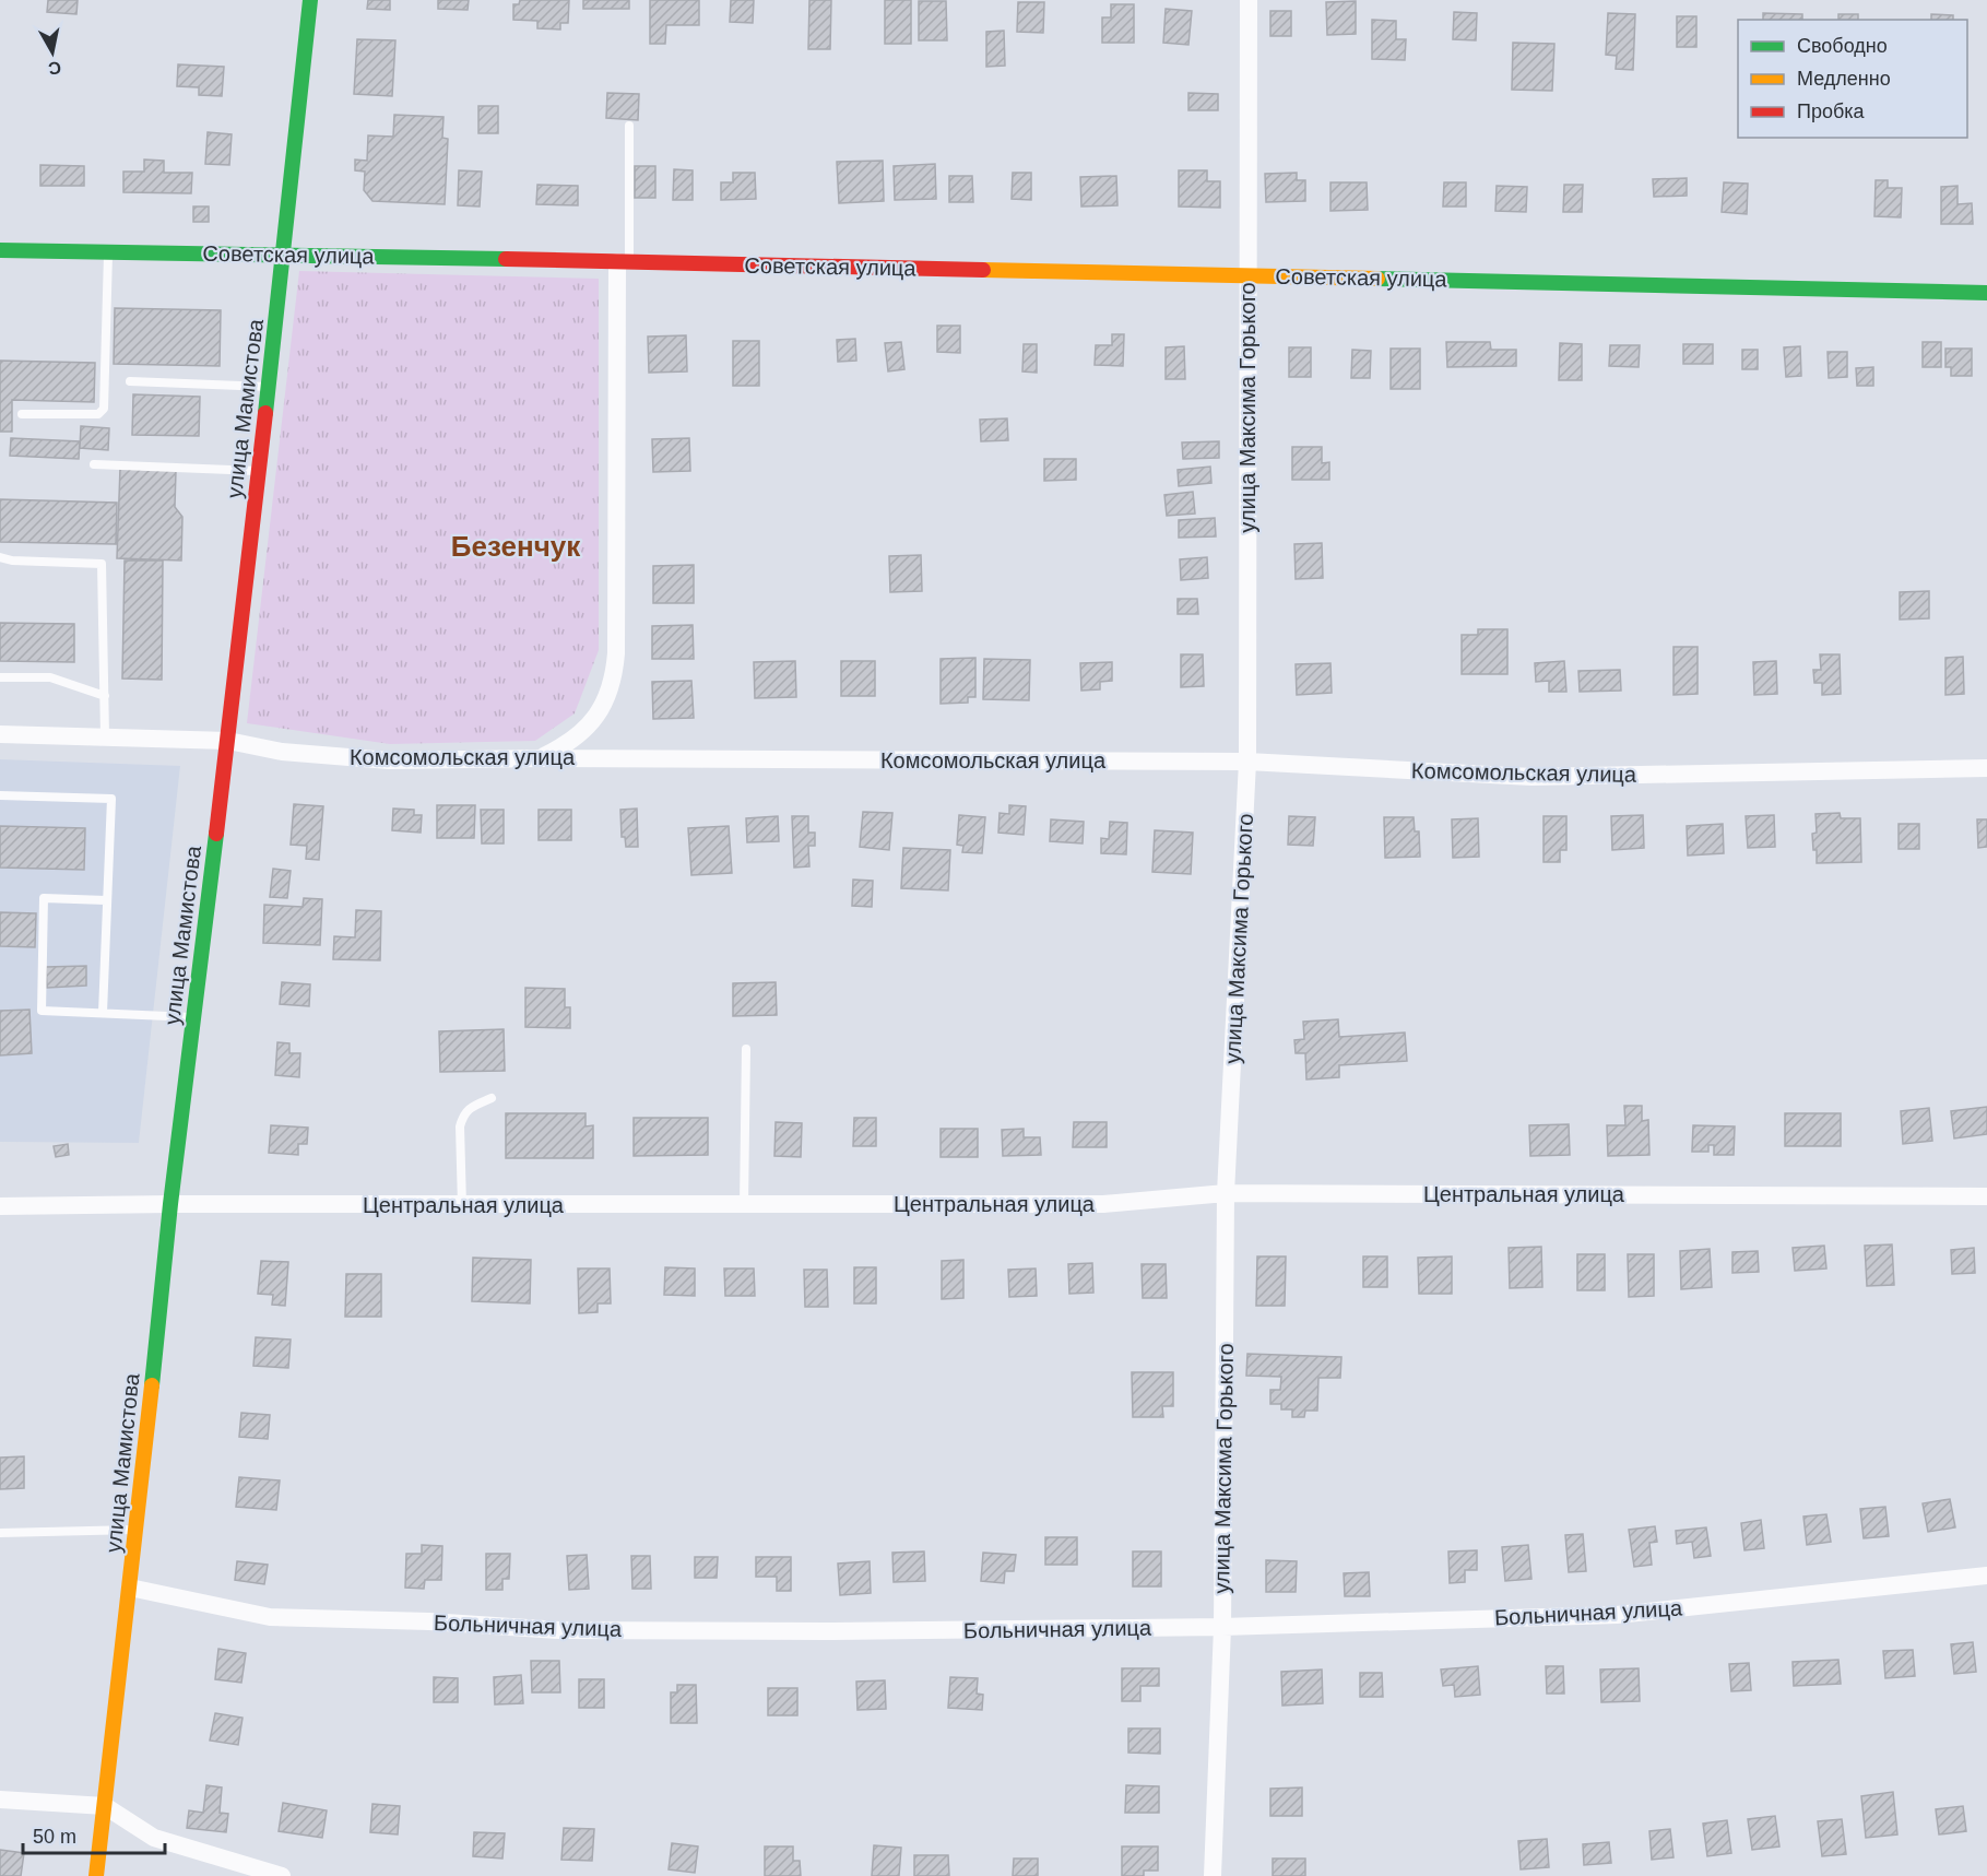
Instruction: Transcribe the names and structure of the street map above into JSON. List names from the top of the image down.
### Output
{
  "streets": {
    "street": [
      "Советская улица",
      "улица Максима Горького",
      "улица Мамистова",
      "Комсомольская улица",
      "Центральная улица",
      "Больничная улица"
    ]
  },
  "crossings": [
    ["Советская улица", "улица Максима Горького"],
    ["Советская улица", "улица Мамистова"],
    ["улица Максима Горького", "Комсомольская улица"],
    ["улица Максима Горького", "Центральная улица"],
    ["улица Максима Горького", "Больничная улица"],
    ["улица Мамистова", "Комсомольская улица"],
    ["улица Мамистова", "Центральная улица"],
    ["улица Мамистова", "Больничная улица"]
  ],
  "districts": ["Безенчук"],
  "legend": ["Свободно", "Медленно", "Пробка"],
  "scale_bar": "50 m",
  "north": "bottom"
}
